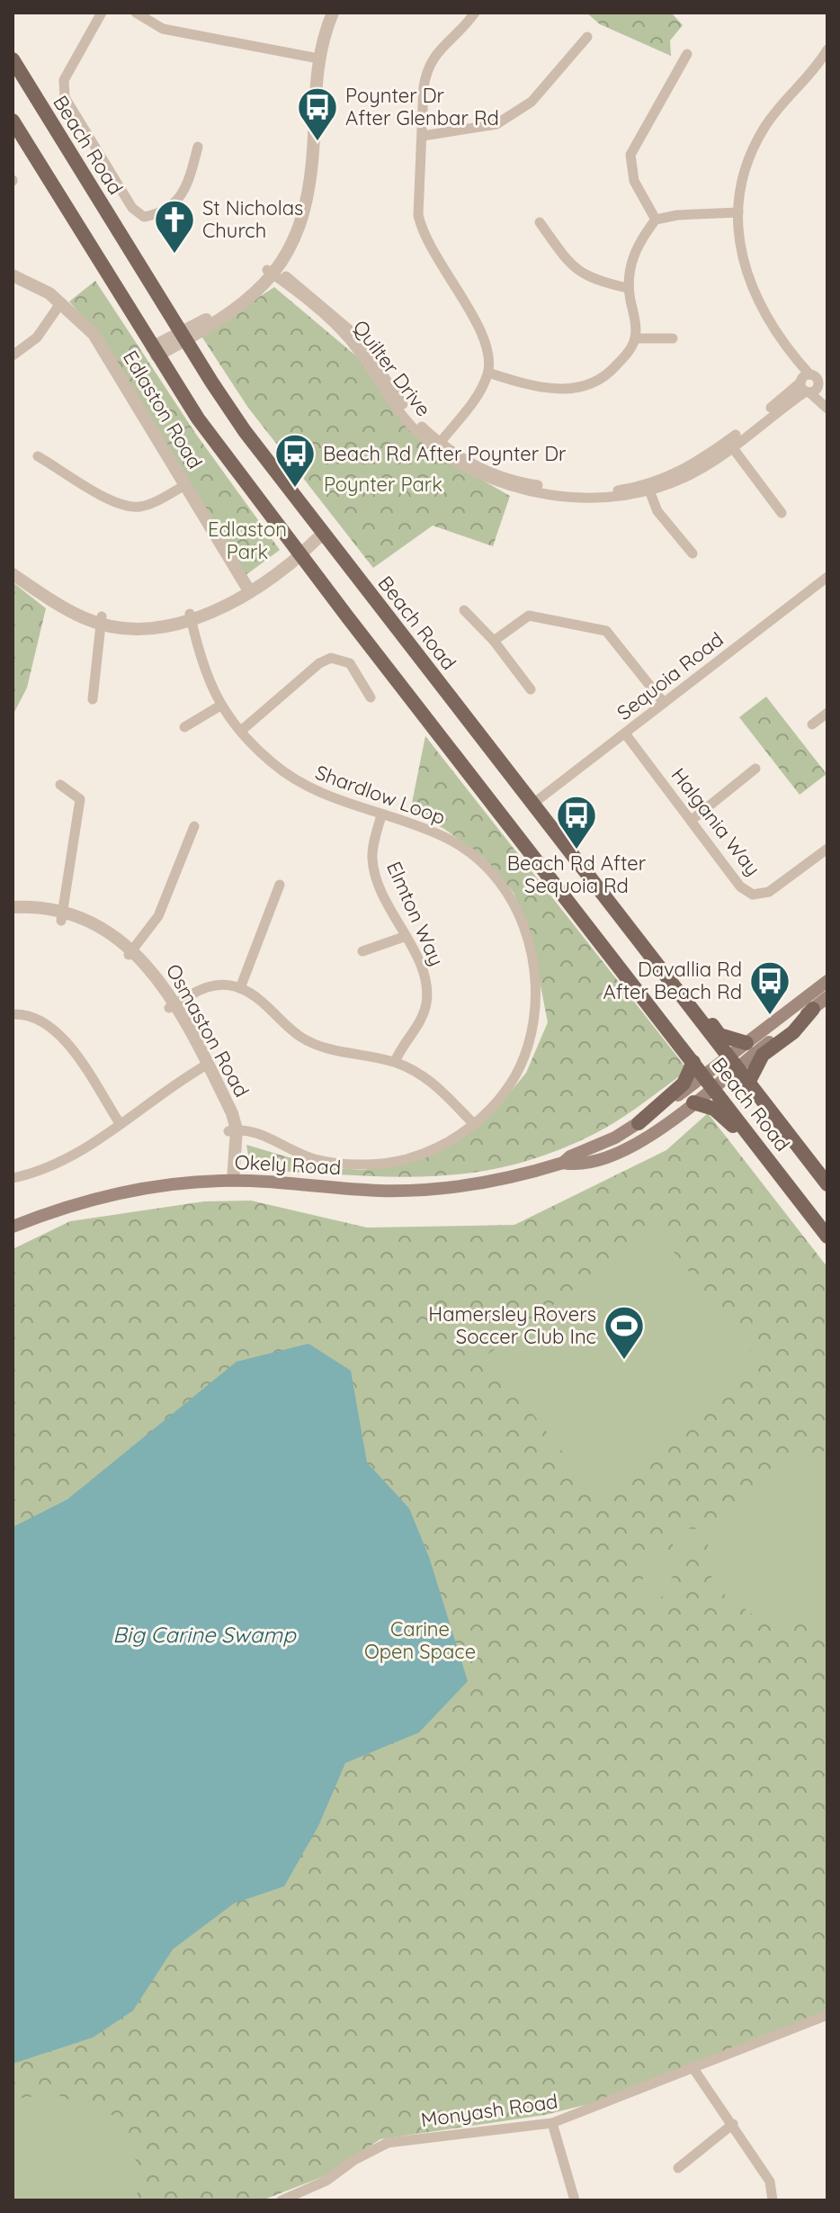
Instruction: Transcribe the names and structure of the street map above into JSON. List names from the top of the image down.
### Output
{
  "streets": {
    "main road": ["Beach Road", "Okely Road"],
    "street": [
      "Quilter Drive",
      "Edlaston Road",
      "Sequoia Road",
      "Shardlow Loop",
      "Halgania Way",
      "Elmton Way",
      "Osmaston Road",
      "Monyash Road"
    ]
  },
  "crossings": [
    ["Beach Road", "Sequoia Road"],
    ["Beach Road", "Okely Road"],
    ["Sequoia Road", "Halgania Way"],
    ["Shardlow Loop", "Elmton Way"],
    ["Shardlow Loop", "Osmaston Road"],
    ["Osmaston Road", "Okely Road"]
  ],
  "water": ["Big Carine Swamp"],
  "parks": ["Poynter Park", "Edlaston Park", "Carine Open Space"],
  "places": {
    "bus stop": [
      "Poynter Dr After Glenbar Rd",
      "Beach Rd After Poynter Dr",
      "Beach Rd After Sequoia Rd",
      "Davallia Rd After Beach Rd"
    ],
    "church": ["St Nicholas Church"],
    "sports": ["Hamersley Rovers Soccer Club Inc"]
  }
}
